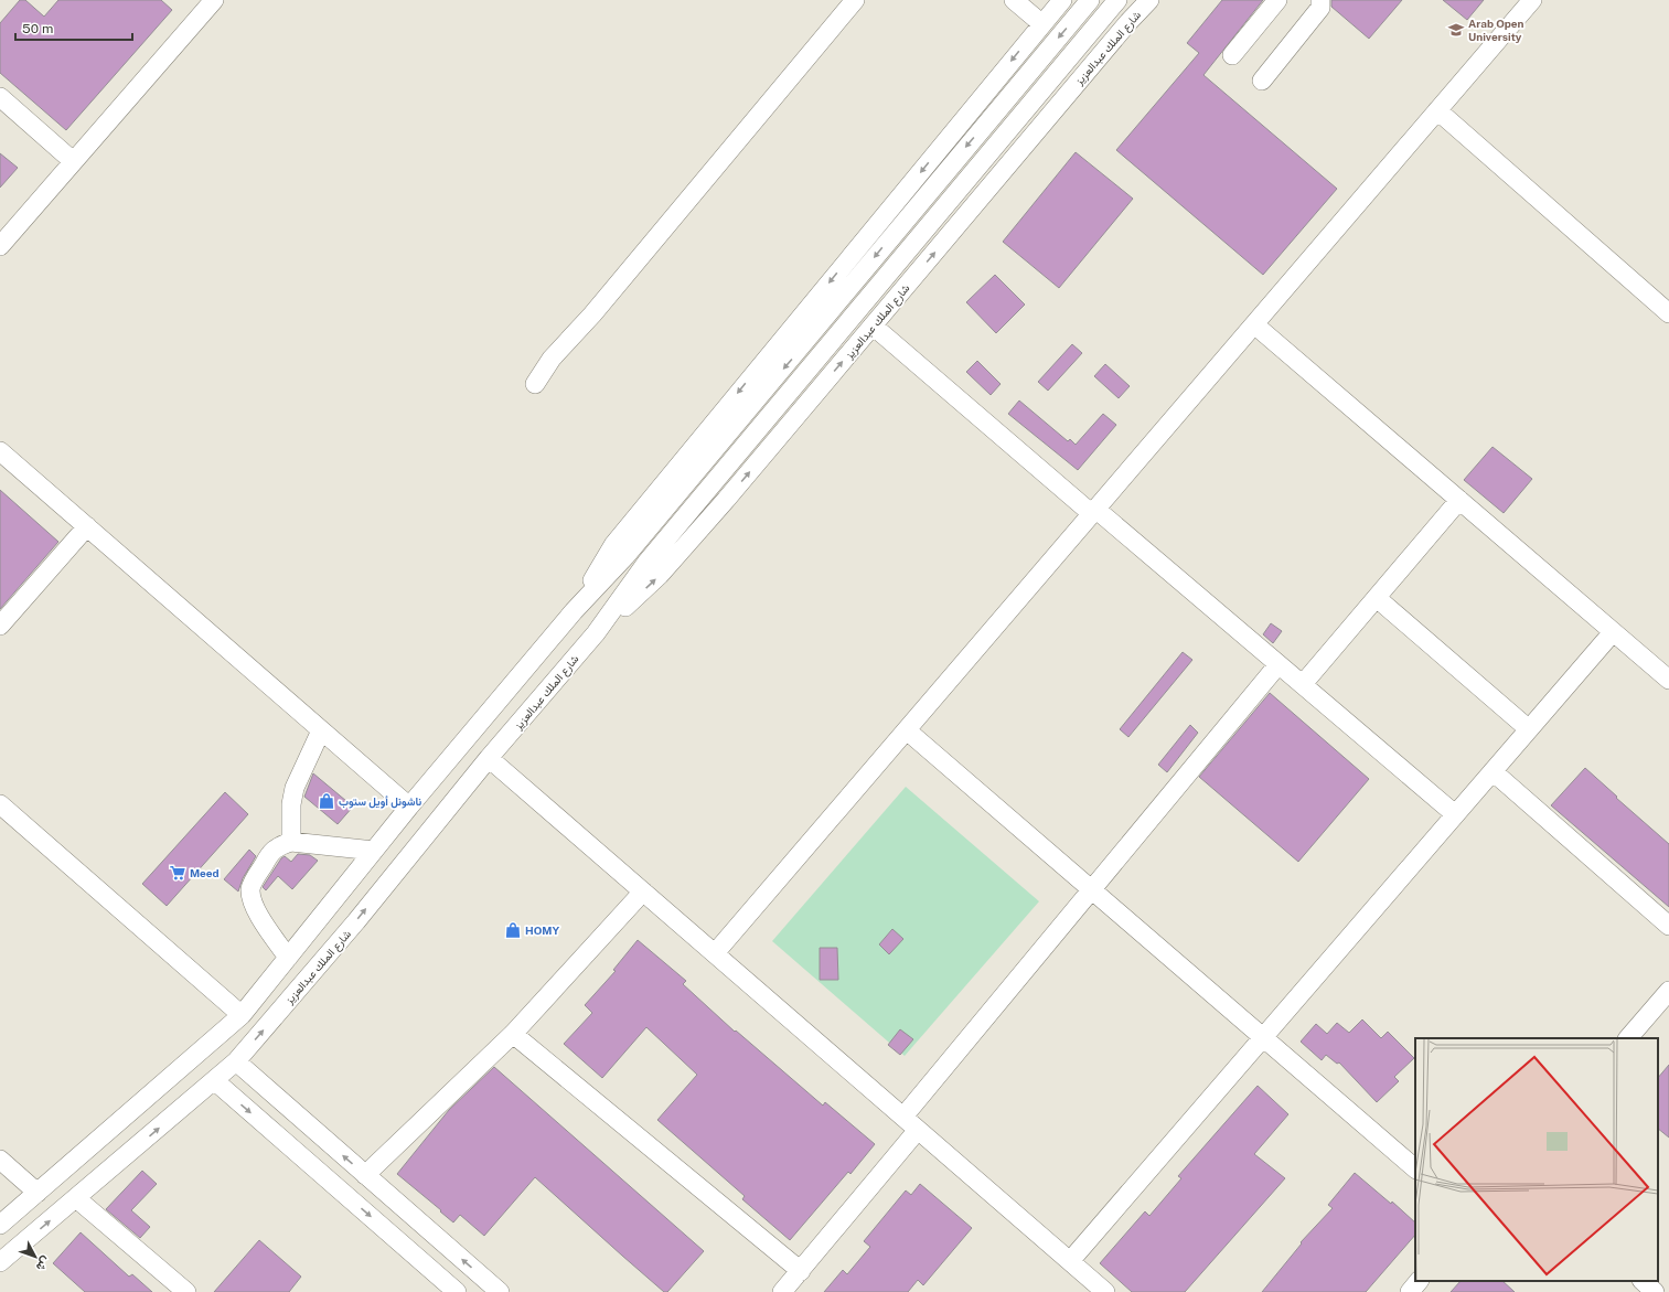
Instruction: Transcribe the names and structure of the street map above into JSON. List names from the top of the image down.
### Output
{
  "streets": {
    "street": ["شارع الملك عبدالعزيز"]
  },
  "places": {
    "school or university": ["Arab Open University"],
    "shop": ["ناشونل أويل ستوب", "HOMY"],
    "supermarket": ["Meed"]
  },
  "scale_bar": "50 m",
  "north": "bottom right"
}
